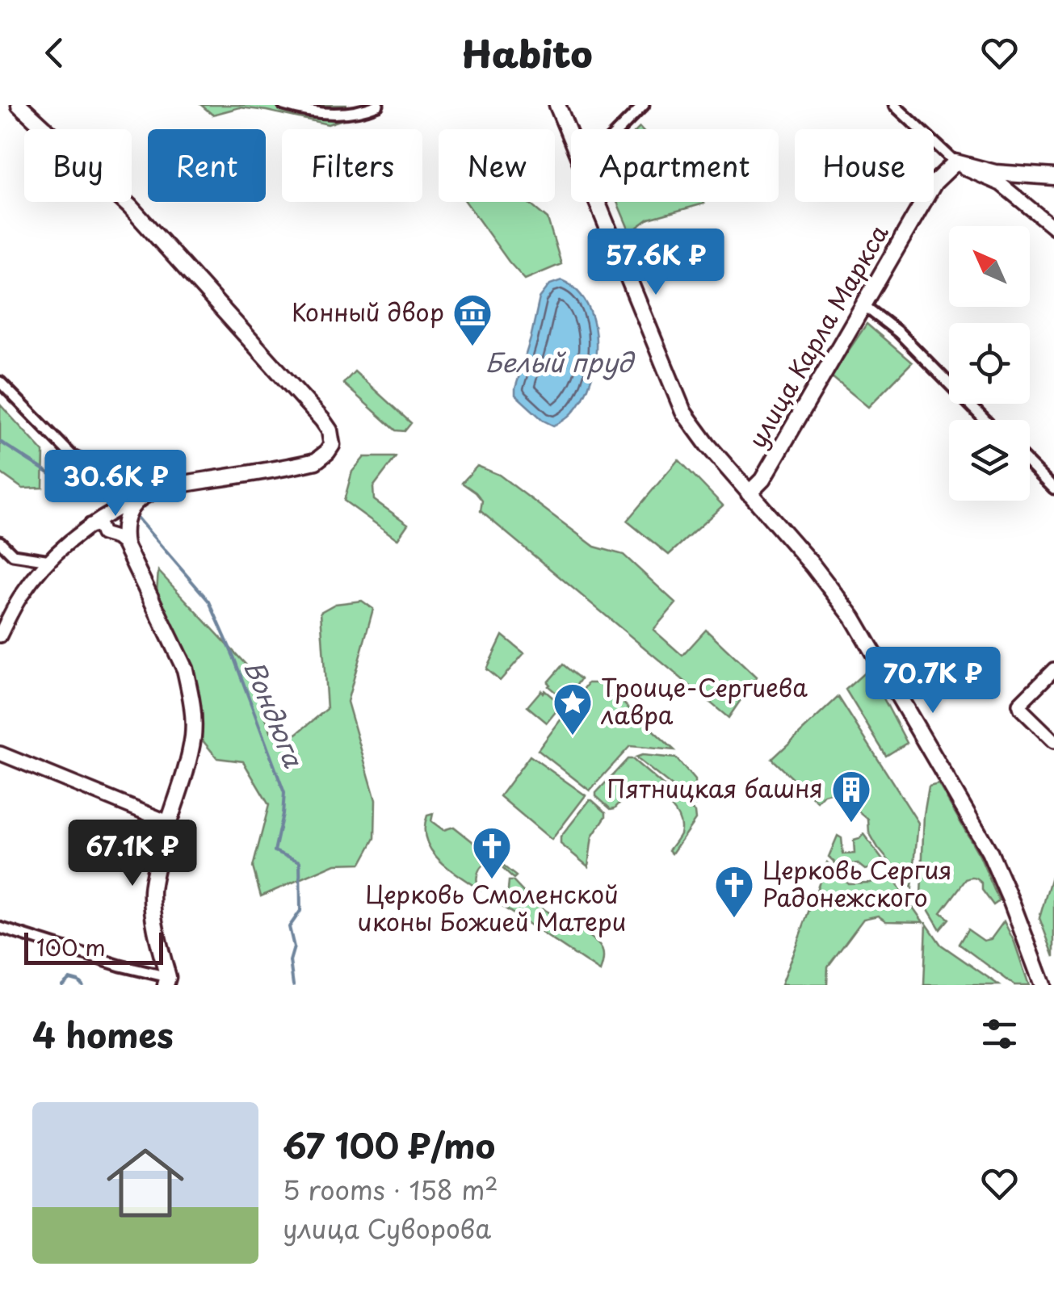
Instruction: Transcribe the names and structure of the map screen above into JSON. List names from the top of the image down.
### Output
{
  "streets": {
    "main road": ["улица Карла Маркса"]
  },
  "water": ["Белый пруд", "Вондюга"],
  "places": {
    "museum": ["Конный двор"],
    "place": ["Троице-Сергиева лавра"],
    "building": ["Пятницкая башня"],
    "church": ["Церковь Смоленской иконы Божией Матери", "Церковь Сергия Радонежского"]
  },
  "scale_bar": "100 m",
  "north": "top left",
  "page": {
    "header": "Habito",
    "chip": [
      "Buy",
      "Rent",
      "Filters",
      "New",
      "Apartment",
      "House"
    ],
    "price": [
      "57.6K ₽",
      "30.6K ₽",
      "70.7K ₽",
      "67.1K ₽"
    ],
    "scale": "100 m",
    "heading": "4 homes",
    "list": [
      {
        "name": "67 100 ₽/mo",
        "note": "5 rooms · 158 m² · улица Суворова"
      }
    ]
  }
}
